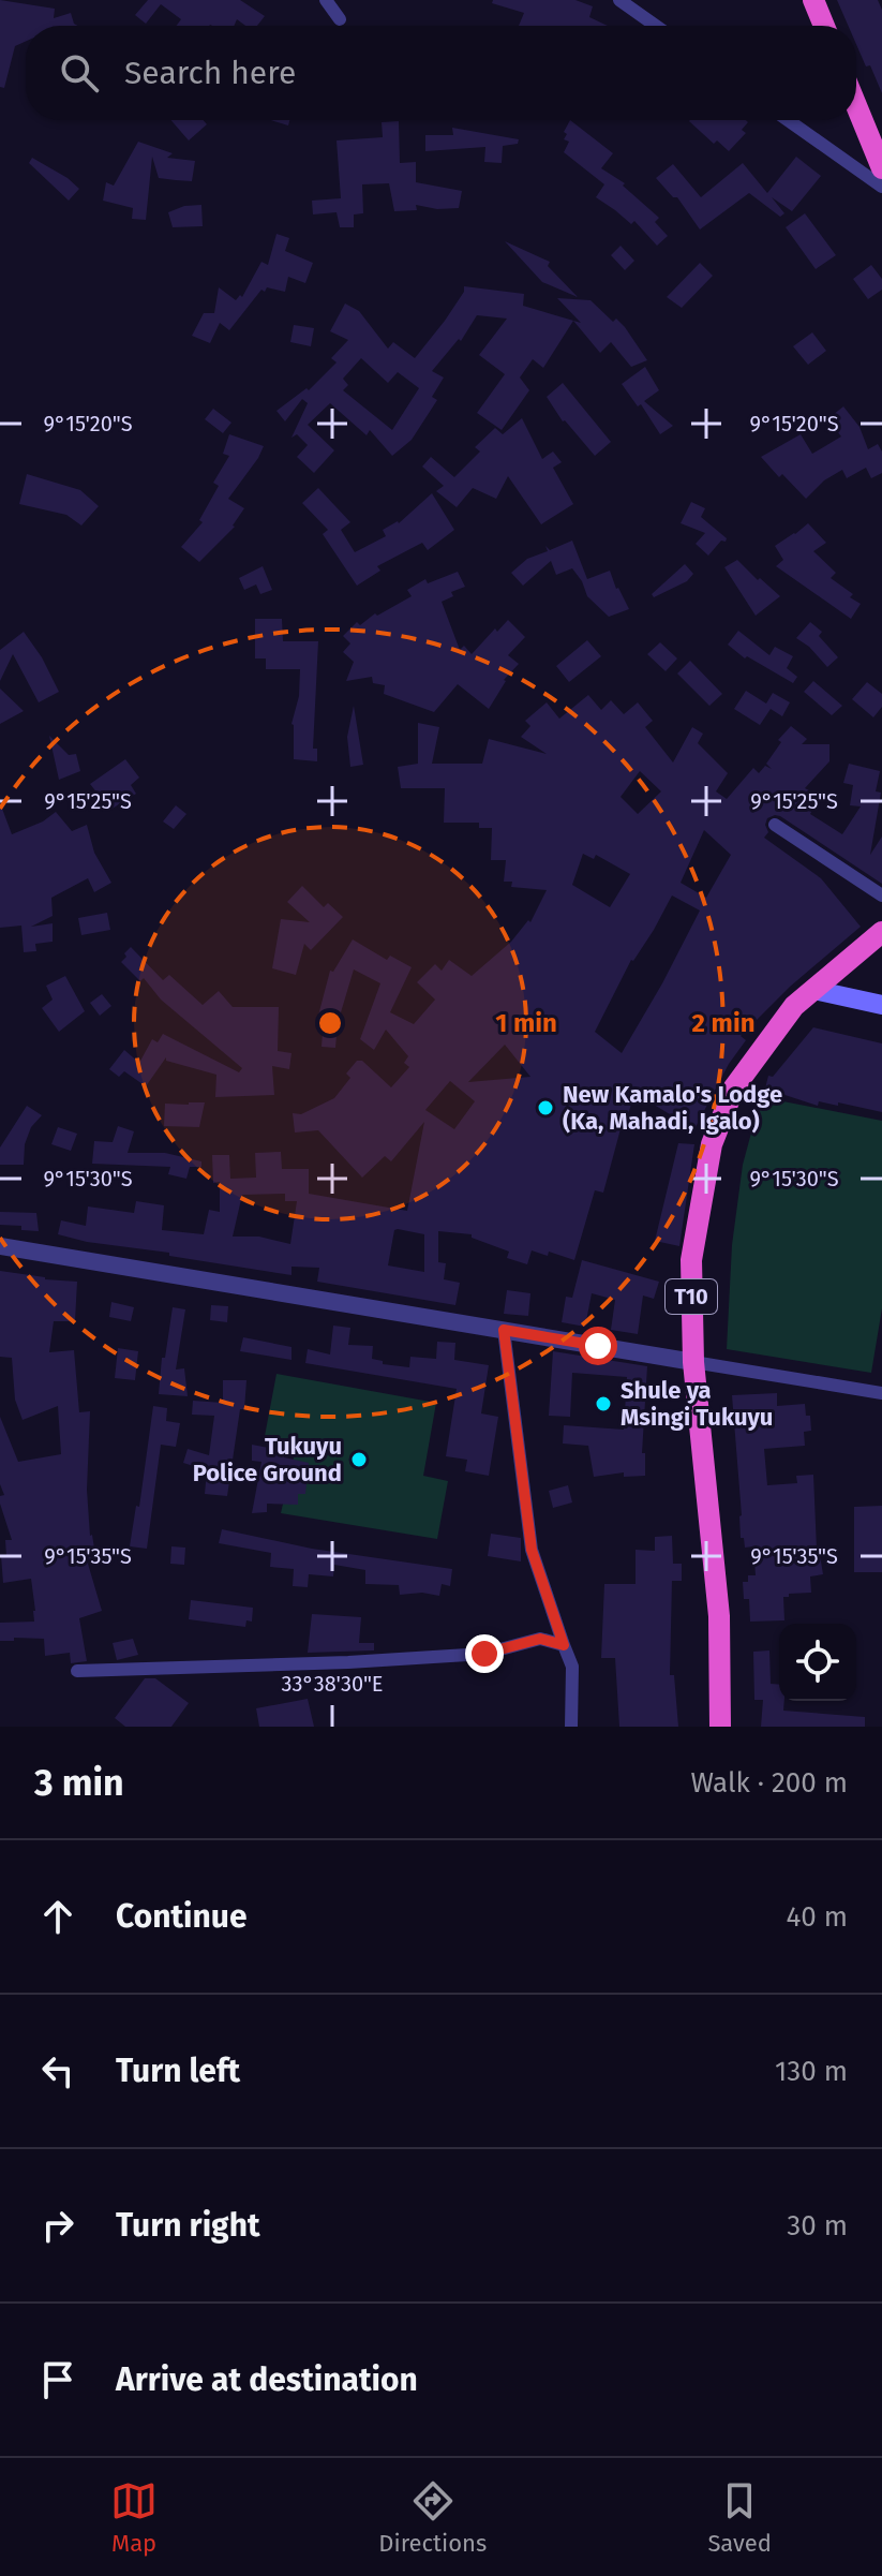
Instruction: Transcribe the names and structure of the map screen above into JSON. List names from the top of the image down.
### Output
{
  "streets": {
    "highway": ["T10"]
  },
  "places": ["New Kamalo's Lodge (Ka, Mahadi, Igalo)", "Shule ya Msingi Tukuyu", "Tukuyu Police Ground"],
  "page": {
    "search": "Search here",
    "heading": ["3 min", "Walk · 200 m"],
    "list": [
      ["Continue", "40 m"],
      ["Turn left", "130 m"],
      ["Turn right", "30 m"],
      "Arrive at destination"
    ],
    "nav": ["Map", "Directions", "Saved"]
  },
  "coordinates": [
    "9°15'20\"S",
    "9°15'25\"S",
    "9°15'30\"S",
    "9°15'35\"S",
    "33°38'30\"E"
  ],
  "rings": ["1 min", "2 min"]
}
